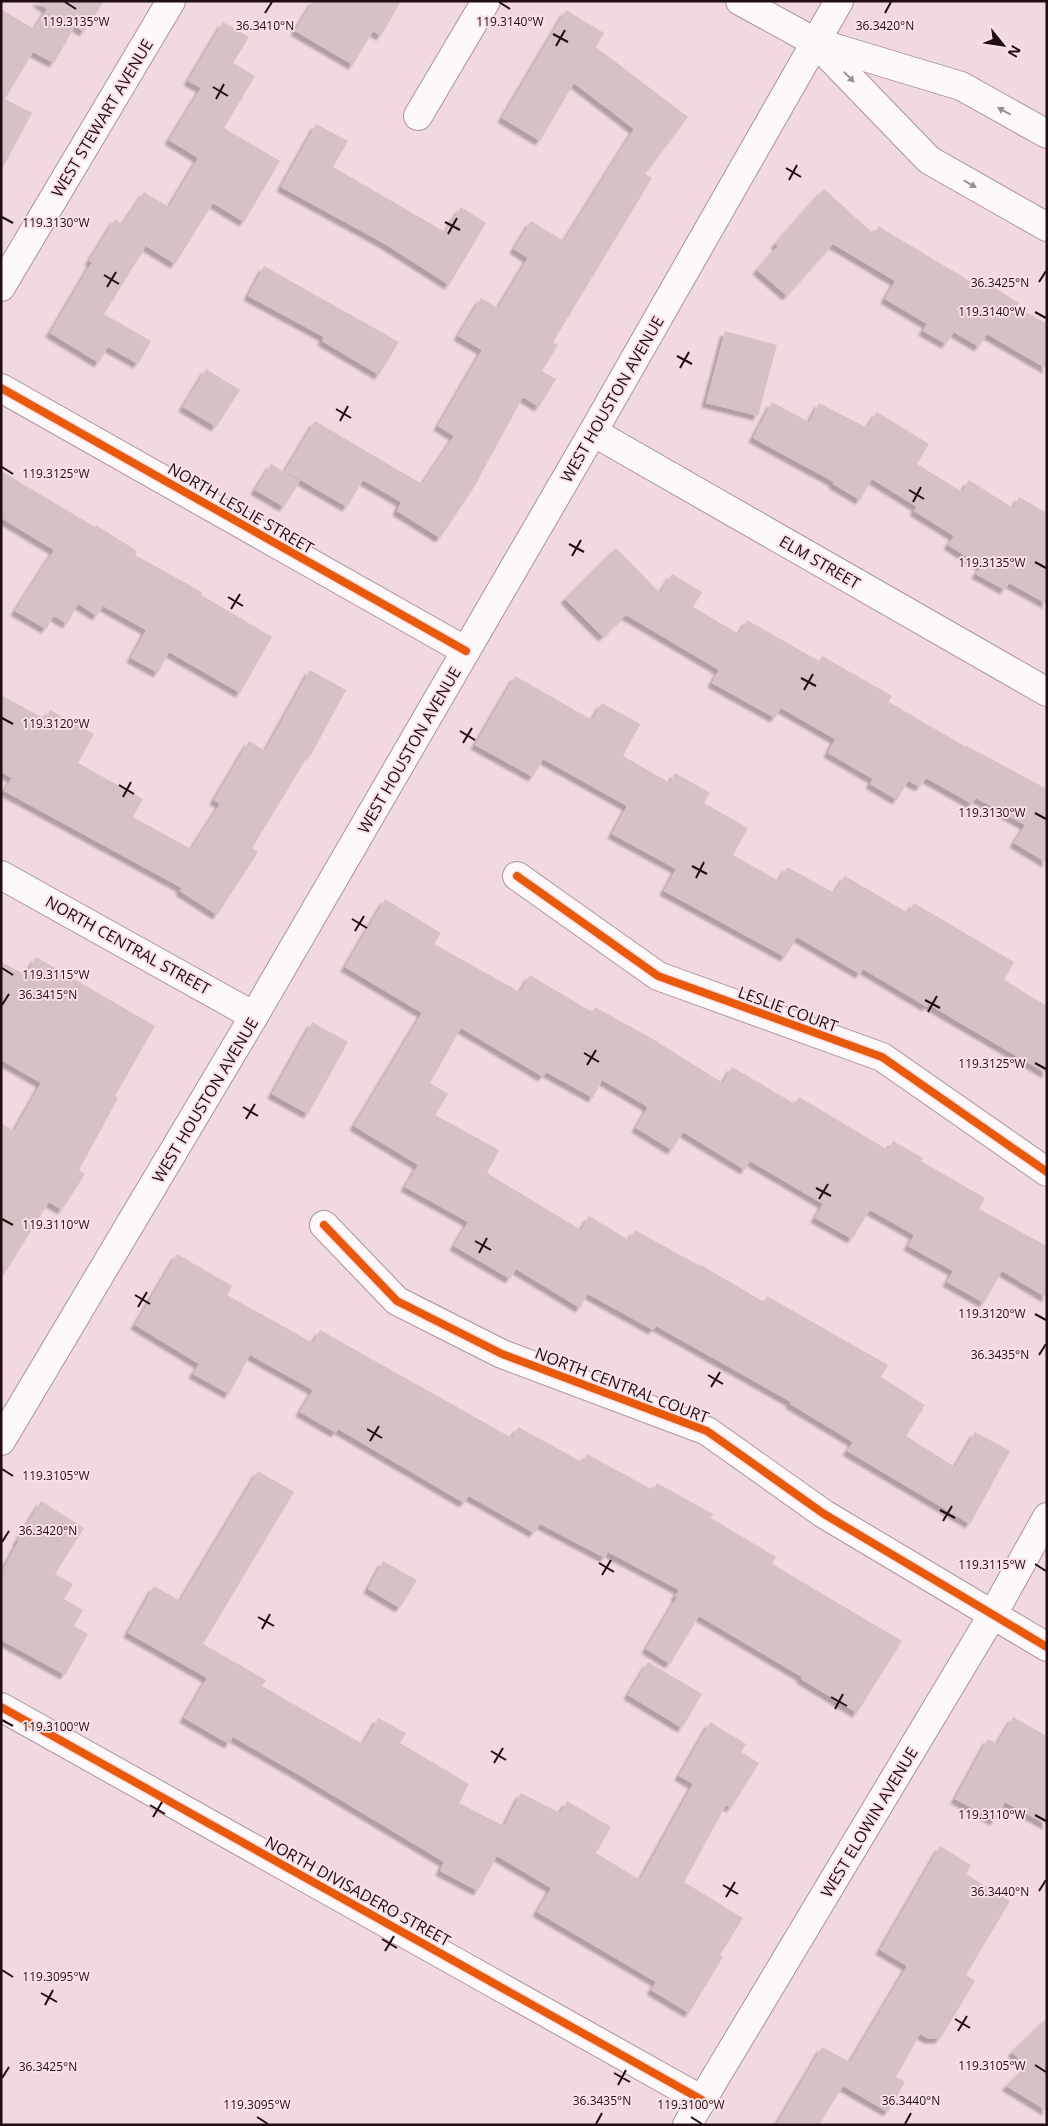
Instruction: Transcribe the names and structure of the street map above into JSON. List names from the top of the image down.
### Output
{
  "streets": {
    "street": [
      "WEST STEWART AVENUE",
      "WEST HOUSTON AVENUE",
      "NORTH LESLIE STREET",
      "ELM STREET",
      "NORTH CENTRAL STREET",
      "LESLIE COURT",
      "NORTH CENTRAL COURT",
      "WEST ELOWIN AVENUE",
      "NORTH DIVISADERO STREET"
    ]
  },
  "crossings": [
    ["WEST HOUSTON AVENUE", "NORTH LESLIE STREET"],
    ["WEST HOUSTON AVENUE", "ELM STREET"],
    ["WEST HOUSTON AVENUE", "NORTH CENTRAL STREET"],
    ["NORTH CENTRAL COURT", "WEST ELOWIN AVENUE"],
    ["WEST ELOWIN AVENUE", "NORTH DIVISADERO STREET"]
  ],
  "north": "bottom right",
  "coordinates": [
    "119.3135°W",
    "119.3140°W",
    "36.3410°N",
    "36.3420°N",
    "119.3130°W",
    "36.3425°N",
    "119.3125°W",
    "119.3120°W",
    "119.3115°W",
    "36.3415°N",
    "119.3110°W",
    "36.3435°N",
    "119.3105°W",
    "119.3100°W",
    "36.3440°N",
    "119.3095°W"
  ]
}
